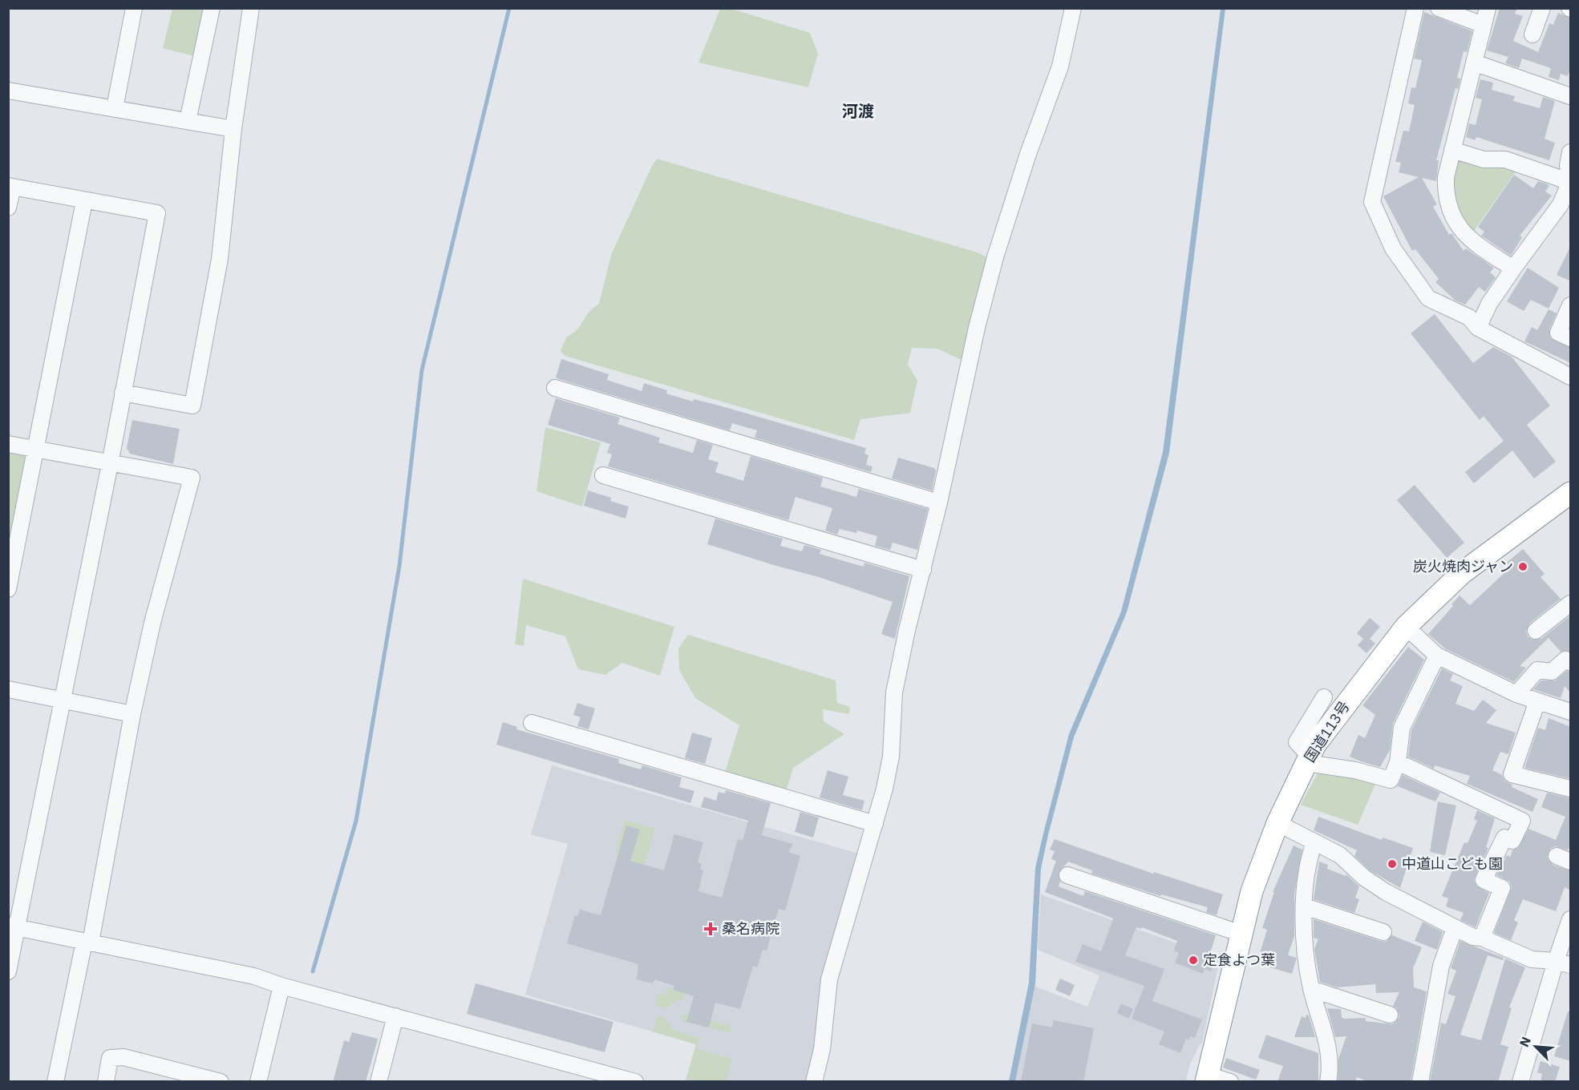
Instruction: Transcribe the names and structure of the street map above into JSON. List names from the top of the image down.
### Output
{
  "streets": {
    "highway": ["国道113号"]
  },
  "districts": ["河渡"],
  "places": {
    "other": ["炭火焼肉ジャン", "中道山こども園", "定食よつ葉"],
    "health": ["桑名病院"]
  },
  "north": "top left"
}
